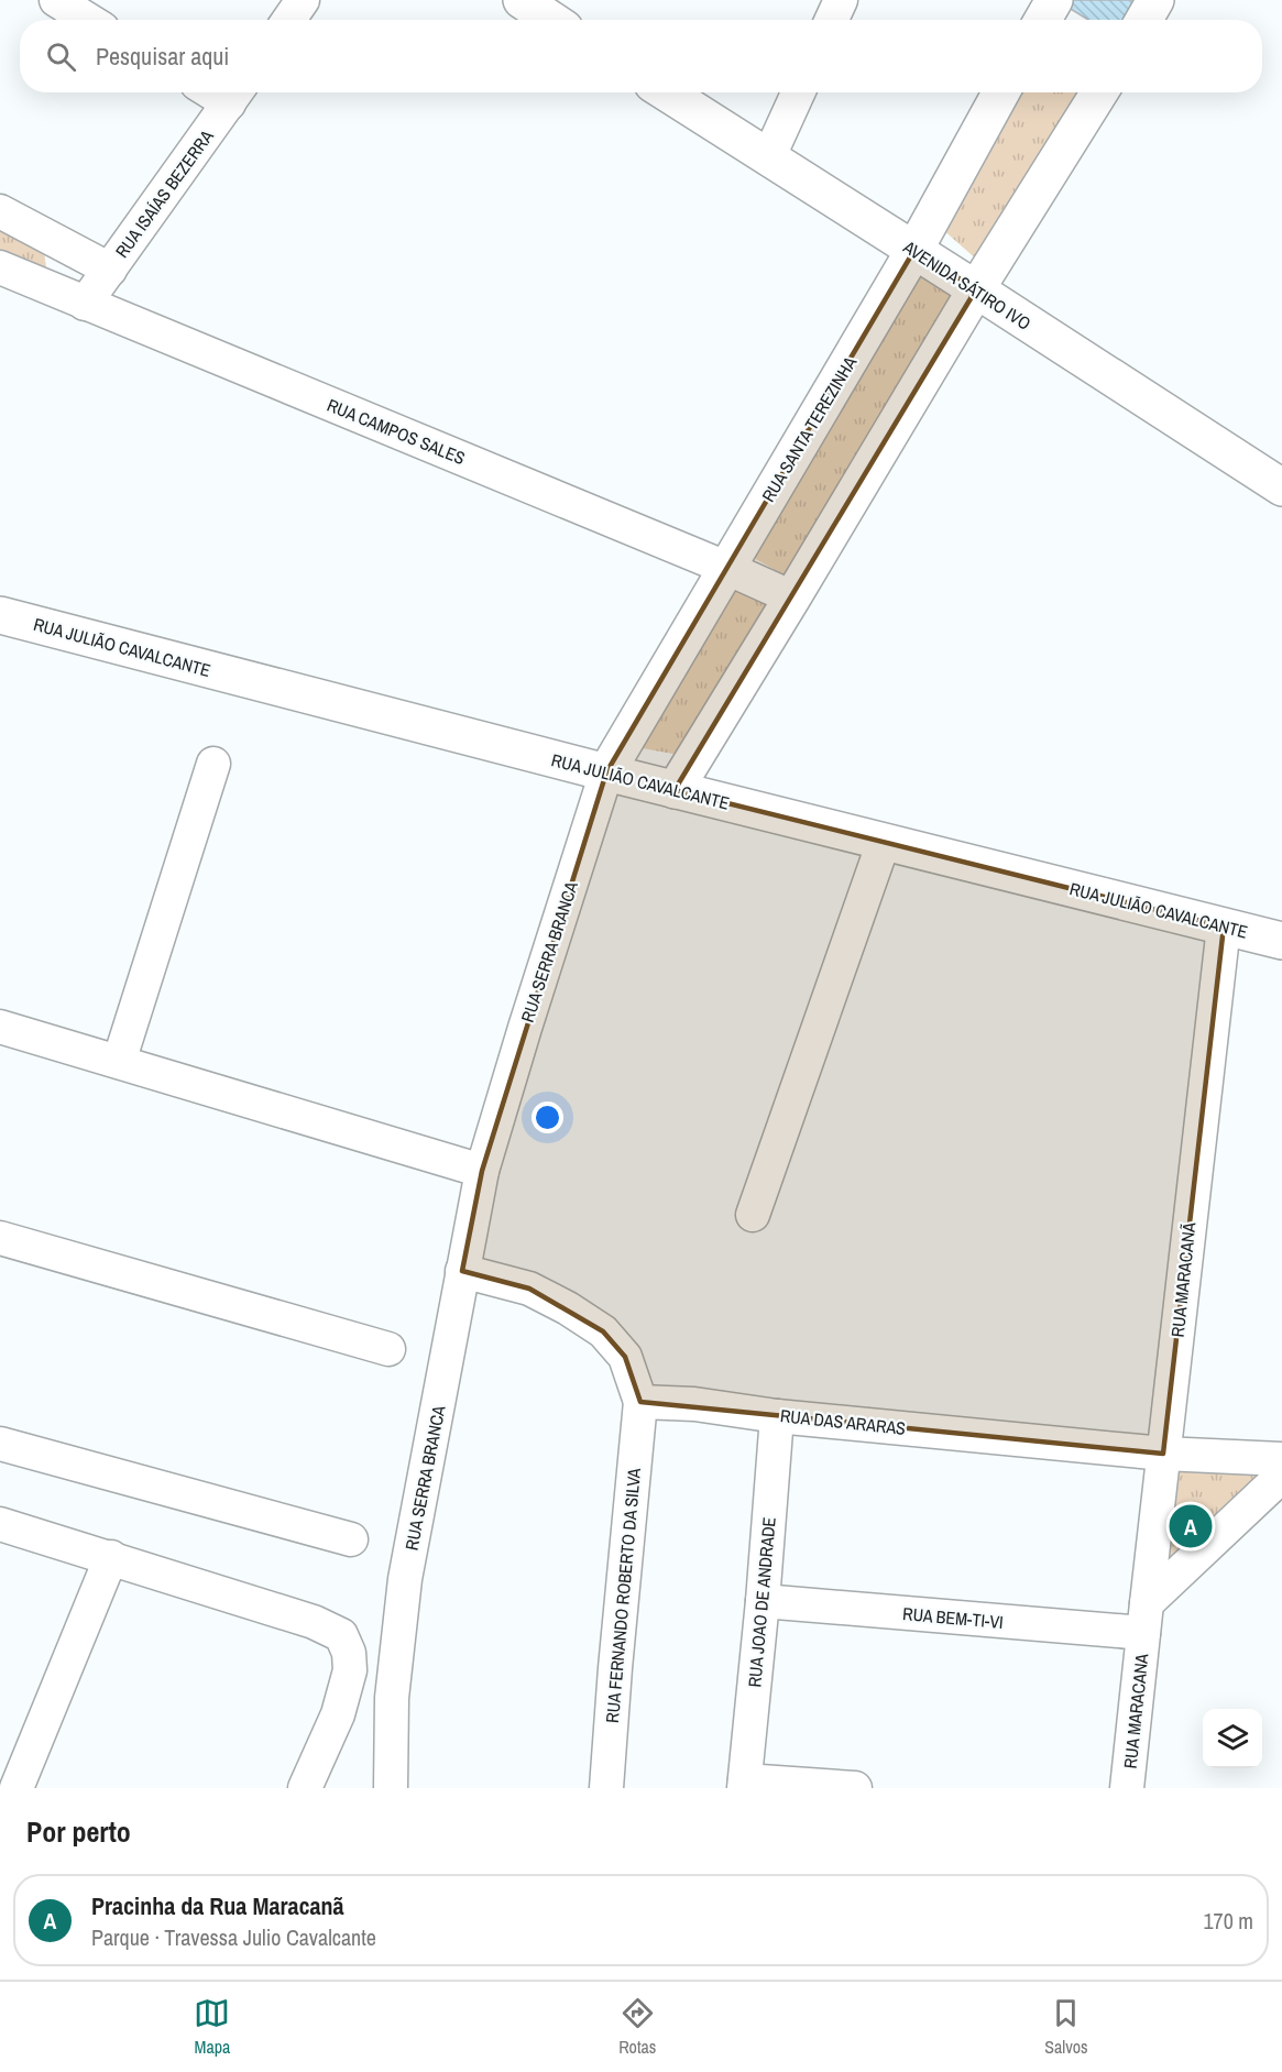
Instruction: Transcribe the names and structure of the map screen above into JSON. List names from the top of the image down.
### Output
{
  "streets": {
    "main road": ["AVENIDA SÁTIRO IVO", "RUA SANTA TEREZINHA", "RUA JULIÃO CAVALCANTE"],
    "street": [
      "RUA ISAÍAS BEZERRA",
      "RUA CAMPOS SALES",
      "RUA SERRA BRANCA",
      "RUA MARACANÃ",
      "RUA DAS ARARAS",
      "RUA FERNANDO ROBERTO DA SILVA",
      "RUA JOAO DE ANDRADE",
      "RUA BEM-TI-VI",
      "RUA MARACANA"
    ]
  },
  "crossings": [
    ["RUA ISAÍAS BEZERRA", "RUA CAMPOS SALES"],
    ["AVENIDA SÁTIRO IVO", "RUA SANTA TEREZINHA"],
    ["RUA SANTA TEREZINHA", "RUA CAMPOS SALES"],
    ["RUA SANTA TEREZINHA", "RUA JULIÃO CAVALCANTE"],
    ["RUA SANTA TEREZINHA", "RUA SERRA BRANCA"],
    ["RUA JULIÃO CAVALCANTE", "RUA SERRA BRANCA"],
    ["RUA JULIÃO CAVALCANTE", "RUA MARACANÃ"],
    ["RUA MARACANÃ", "RUA DAS ARARAS"],
    ["RUA MARACANÃ", "RUA BEM-TI-VI"],
    ["RUA MARACANÃ", "RUA MARACANA"],
    ["RUA DAS ARARAS", "RUA FERNANDO ROBERTO DA SILVA"],
    ["RUA DAS ARARAS", "RUA JOAO DE ANDRADE"],
    ["RUA JOAO DE ANDRADE", "RUA BEM-TI-VI"],
    ["RUA BEM-TI-VI", "RUA MARACANA"]
  ],
  "page": {
    "search": "Pesquisar aqui",
    "pins": "A",
    "heading": "Por perto",
    "list": [
      {
        "mark": "A",
        "name": "Pracinha da Rua Maracanã",
        "note": "Parque · Travessa Julio Cavalcante",
        "value": "170 m"
      }
    ],
    "nav": ["Mapa", "Rotas", "Salvos"]
  }
}
